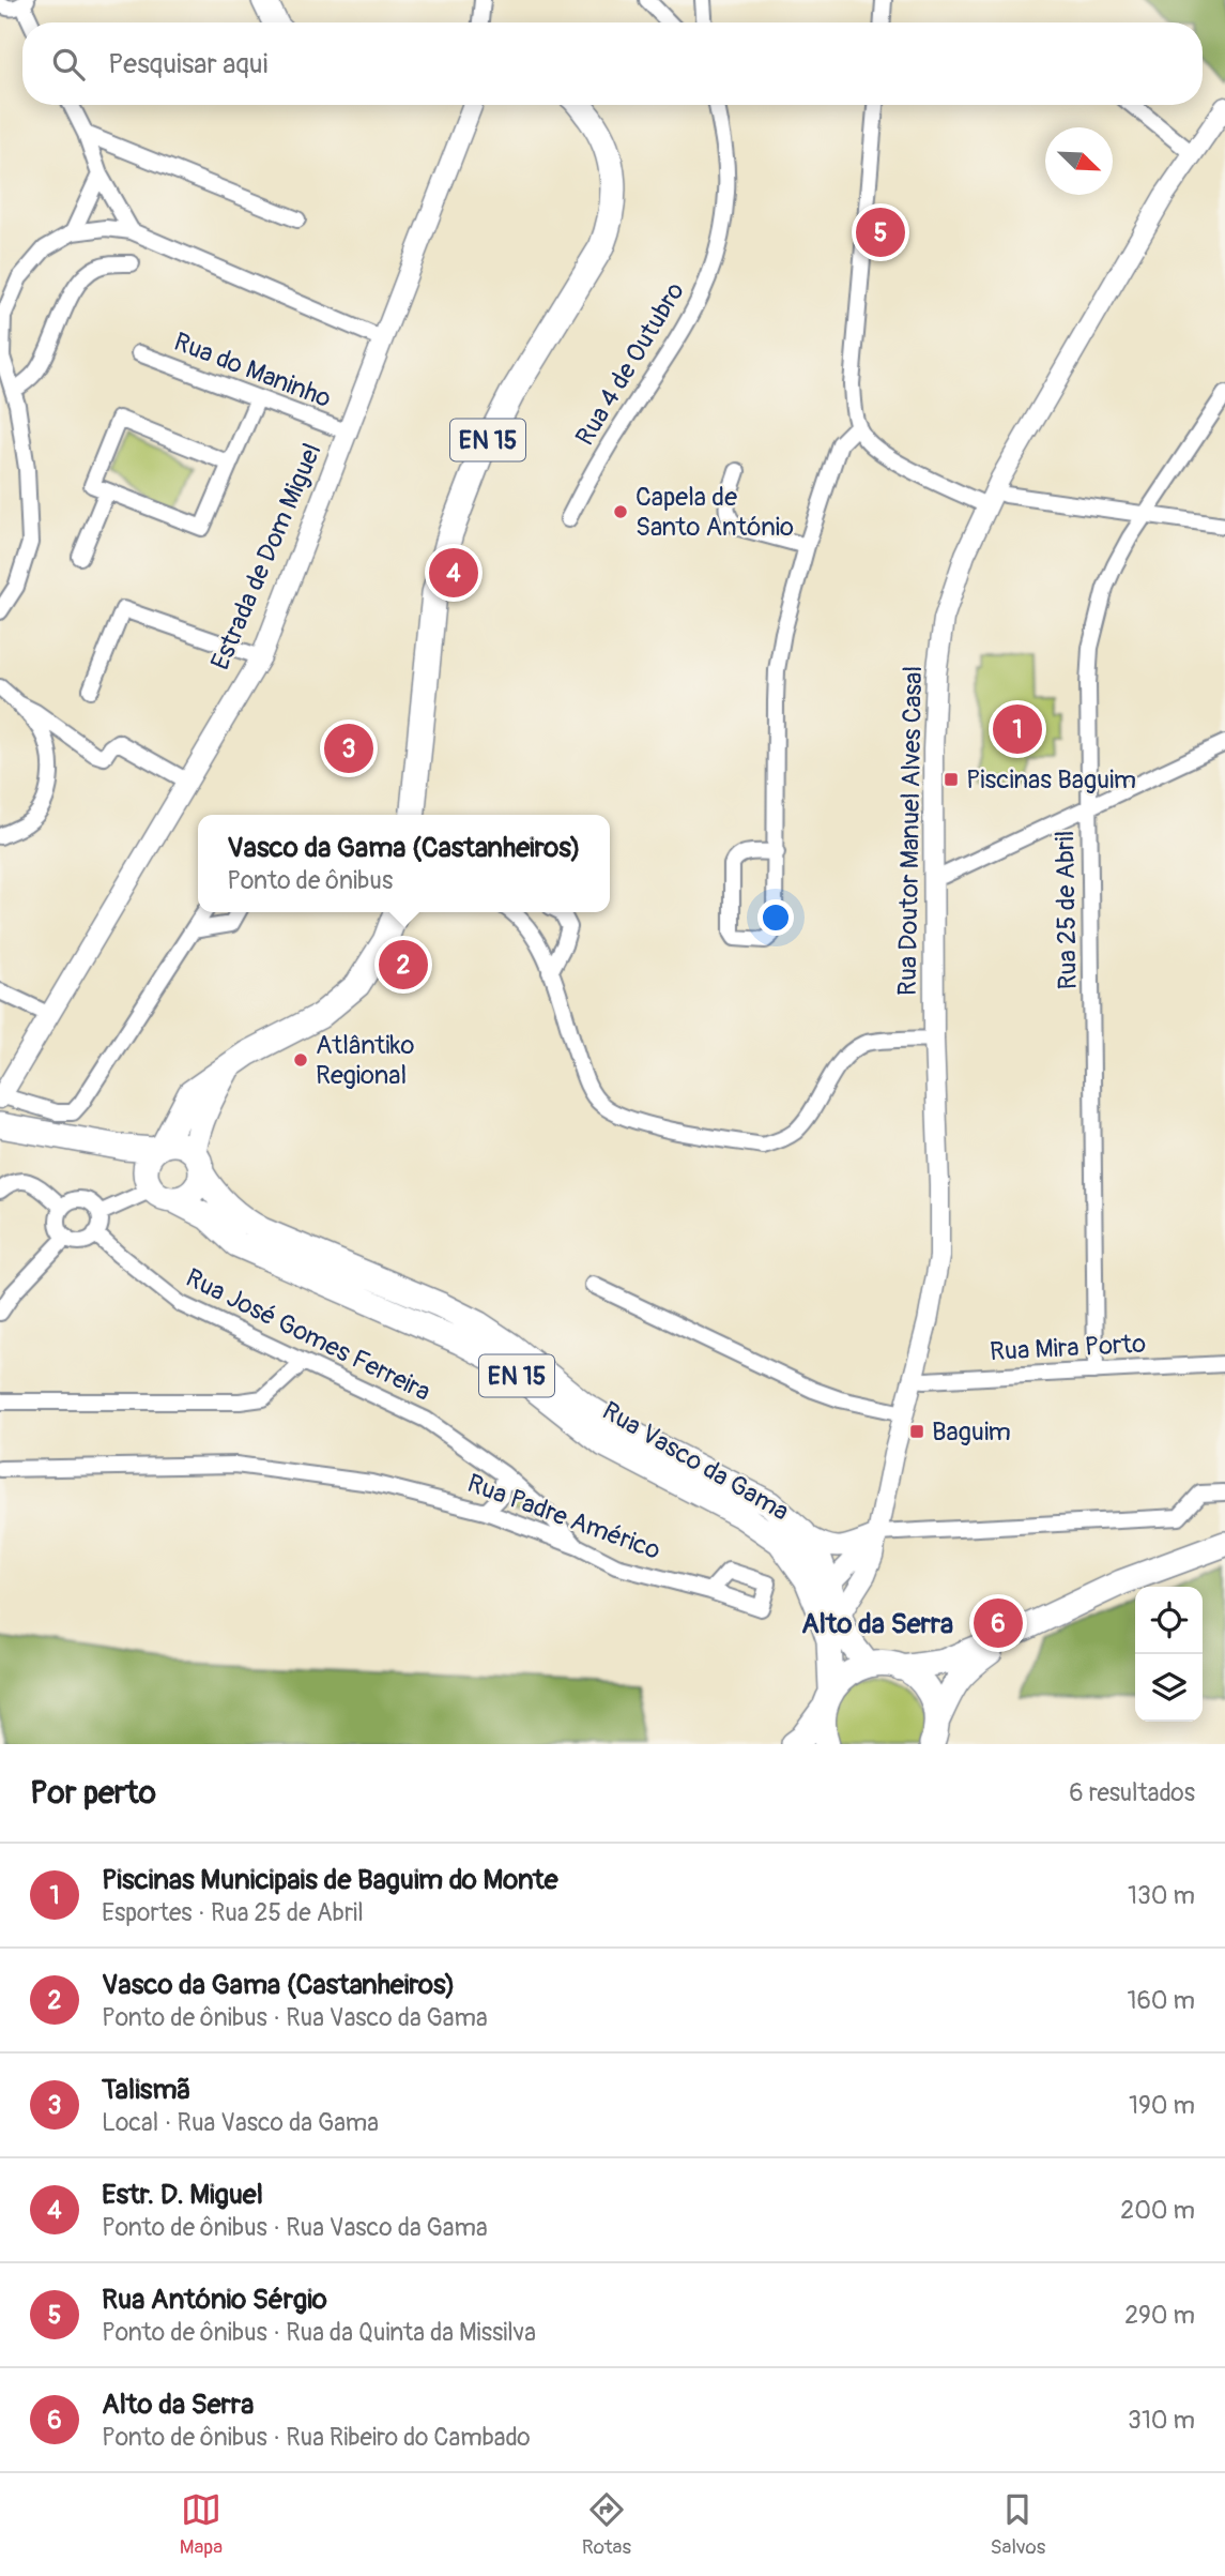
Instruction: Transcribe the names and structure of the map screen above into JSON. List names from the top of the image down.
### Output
{
  "streets": {
    "main road": ["EN 15", "Rua Vasco da Gama"],
    "street": [
      "Rua 4 de Outubro",
      "Rua do Maninho",
      "Estrada de Dom Miguel",
      "Rua Doutor Manuel Alves Casal",
      "Rua 25 de Abril",
      "Rua José Gomes Ferreira",
      "Rua Mira Porto",
      "Rua Padre Américo"
    ]
  },
  "crossings": [
    ["Rua do Maninho", "Estrada de Dom Miguel"],
    ["Rua Doutor Manuel Alves Casal", "Rua Mira Porto"],
    ["Rua Doutor Manuel Alves Casal", "Rua Vasco da Gama"],
    ["Rua 25 de Abril", "Rua Mira Porto"],
    ["Rua José Gomes Ferreira", "Rua Padre Américo"]
  ],
  "districts": ["Alto da Serra"],
  "places": {
    "other": ["Capela de Santo António", "Atlântiko Regional"],
    "transit": ["Piscinas Baguim", "Baguim"]
  },
  "north": "bottom right",
  "page": {
    "search": "Pesquisar aqui",
    "pins": [
      "5",
      "4",
      "1",
      "3",
      "2",
      "6"
    ],
    "popup": ["Vasco da Gama (Castanheiros)", "Ponto de ônibus"],
    "heading": ["Por perto", "6 resultados"],
    "list": [
      {
        "mark": "1",
        "name": "Piscinas Municipais de Baguim do Monte",
        "note": "Esportes · Rua 25 de Abril",
        "value": "130 m"
      },
      {
        "mark": "2",
        "name": "Vasco da Gama (Castanheiros)",
        "note": "Ponto de ônibus · Rua Vasco da Gama",
        "value": "160 m"
      },
      {
        "mark": "3",
        "name": "Talismã",
        "note": "Local · Rua Vasco da Gama",
        "value": "190 m"
      },
      {
        "mark": "4",
        "name": "Estr. D. Miguel",
        "note": "Ponto de ônibus · Rua Vasco da Gama",
        "value": "200 m"
      },
      {
        "mark": "5",
        "name": "Rua António Sérgio",
        "note": "Ponto de ônibus · Rua da Quinta da Missilva",
        "value": "290 m"
      },
      {
        "mark": "6",
        "name": "Alto da Serra",
        "note": "Ponto de ônibus · Rua Ribeiro do Cambado",
        "value": "310 m"
      }
    ],
    "nav": ["Mapa", "Rotas", "Salvos"]
  }
}
